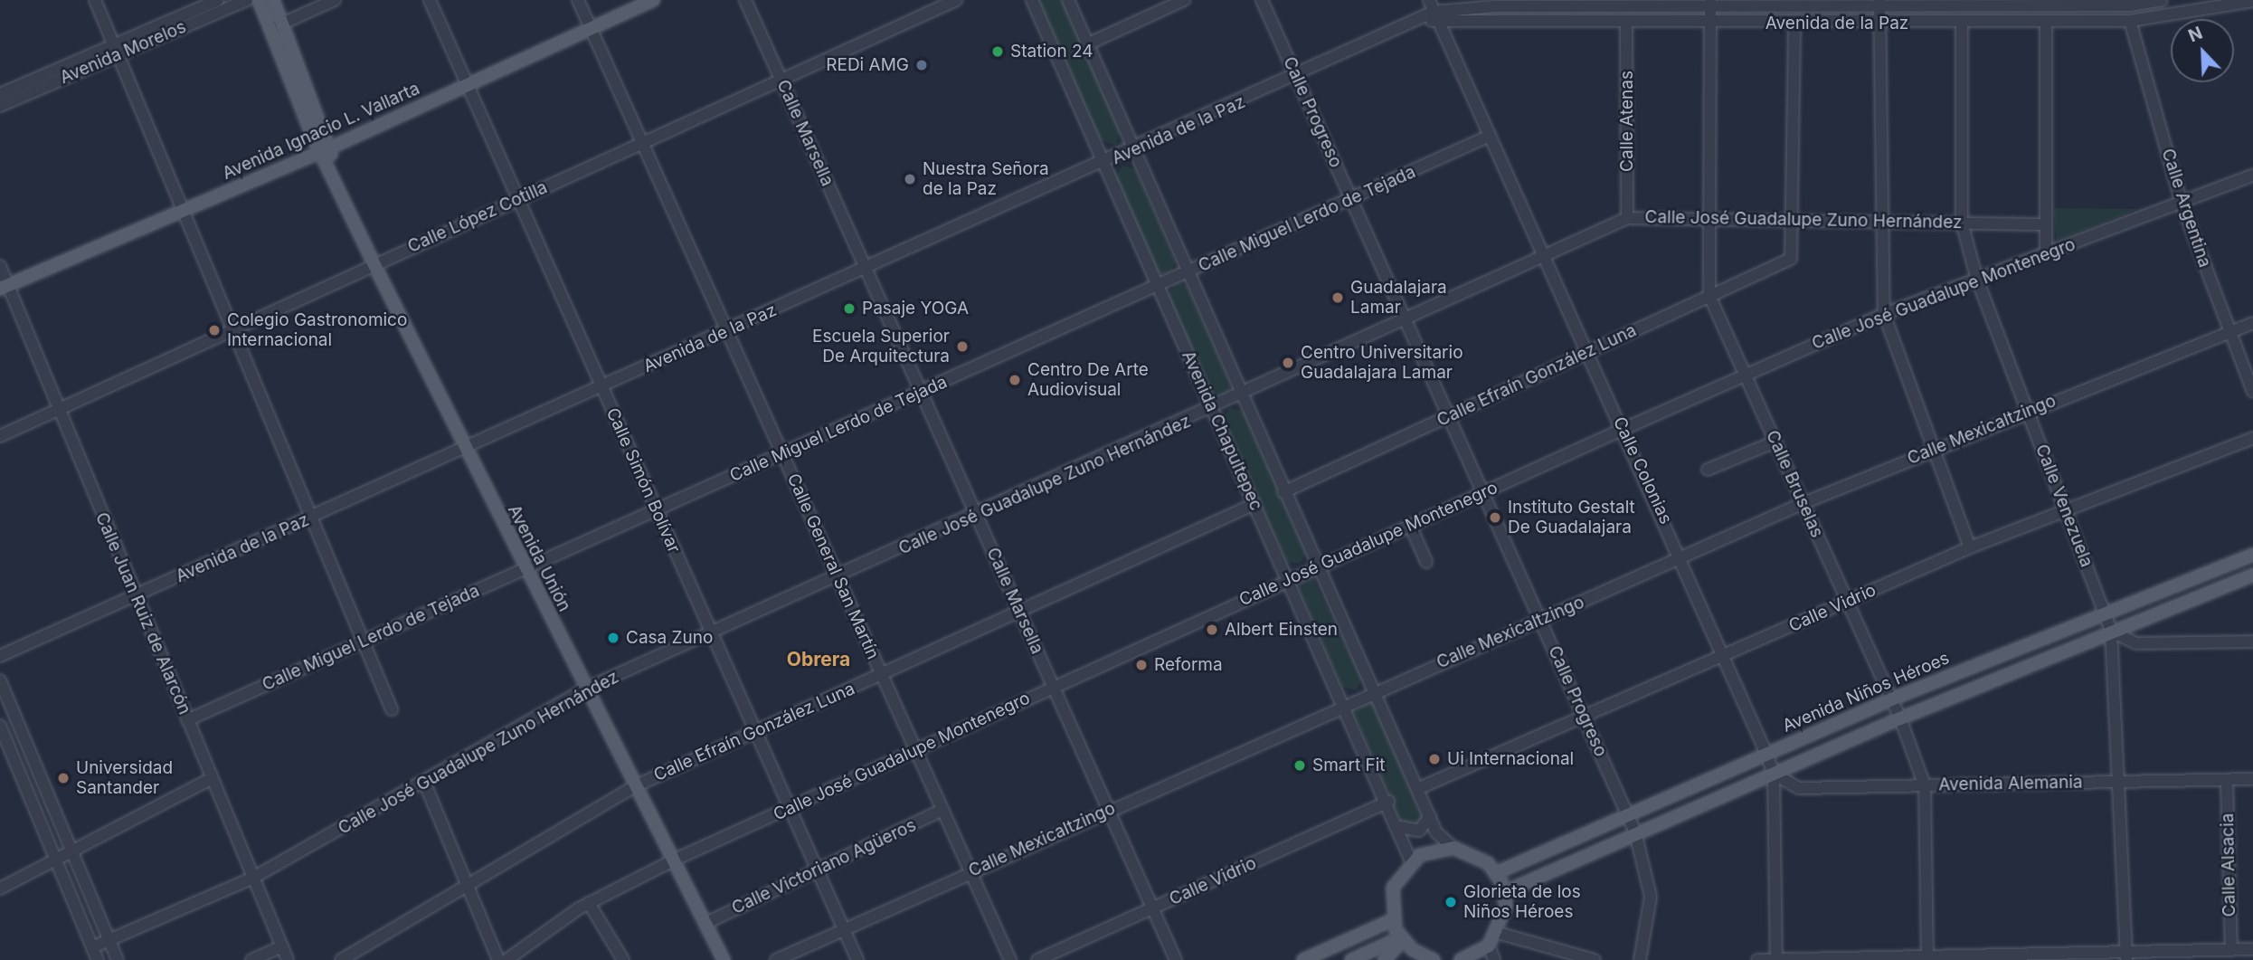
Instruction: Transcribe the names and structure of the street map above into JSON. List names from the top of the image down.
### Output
{
  "streets": {
    "main road": ["Avenida Ignacio L. Vallarta", "Avenida Unión", "Avenida Niños Héroes"],
    "street": [
      "Avenida de la Paz",
      "Avenida Morelos",
      "Calle Progreso",
      "Calle Atenas",
      "Calle Marsella",
      "Calle Argentina",
      "Calle López Cotilla",
      "Calle Miguel Lerdo de Tejada",
      "Calle José Guadalupe Zuno Hernández",
      "Calle José Guadalupe Montenegro",
      "Calle Efraín González Luna",
      "Calle Mexicaltzingo",
      "Avenida Chapultepec",
      "Calle Colonias",
      "Calle Simón Bolívar",
      "Calle Bruselas",
      "Calle Venezuela",
      "Calle General San Martín",
      "Calle Vidrio",
      "Calle Juan Ruiz de Alarcón",
      "Avenida Alemania",
      "Calle Alsacia",
      "Calle Victoriano Agüeros"
    ]
  },
  "crossings": [
    ["Avenida de la Paz", "Calle Progreso"],
    ["Avenida de la Paz", "Calle Atenas"],
    ["Avenida de la Paz", "Calle Marsella"],
    ["Avenida de la Paz", "Calle Argentina"],
    ["Avenida de la Paz", "Avenida Chapultepec"],
    ["Avenida de la Paz", "Calle Colonias"],
    ["Avenida de la Paz", "Calle Simón Bolívar"],
    ["Avenida de la Paz", "Calle Bruselas"],
    ["Avenida de la Paz", "Calle Venezuela"],
    ["Avenida de la Paz", "Avenida Unión"],
    ["Avenida de la Paz", "Calle General San Martín"],
    ["Avenida de la Paz", "Calle Juan Ruiz de Alarcón"],
    ["Calle Progreso", "Calle Miguel Lerdo de Tejada"],
    ["Calle Progreso", "Calle José Guadalupe Zuno Hernández"],
    ["Calle Progreso", "Calle José Guadalupe Montenegro"],
    ["Calle Progreso", "Calle Efraín González Luna"],
    ["Calle Progreso", "Calle Mexicaltzingo"],
    ["Calle Progreso", "Calle Vidrio"],
    ["Calle Progreso", "Avenida Niños Héroes"],
    ["Calle Atenas", "Calle José Guadalupe Zuno Hernández"],
    ["Avenida Ignacio L. Vallarta", "Calle Simón Bolívar"],
    ["Avenida Ignacio L. Vallarta", "Avenida Unión"],
    ["Avenida Ignacio L. Vallarta", "Calle General San Martín"],
    ["Avenida Ignacio L. Vallarta", "Calle Juan Ruiz de Alarcón"],
    ["Calle Marsella", "Calle López Cotilla"],
    ["Calle Marsella", "Calle Miguel Lerdo de Tejada"],
    ["Calle Marsella", "Calle José Guadalupe Zuno Hernández"],
    ["Calle Marsella", "Calle José Guadalupe Montenegro"],
    ["Calle Marsella", "Calle Efraín González Luna"],
    ["Calle Marsella", "Calle Mexicaltzingo"],
    ["Calle Marsella", "Calle Vidrio"],
    ["Calle Argentina", "Calle José Guadalupe Montenegro"],
    ["Calle Argentina", "Calle Mexicaltzingo"],
    ["Calle López Cotilla", "Calle Simón Bolívar"],
    ["Calle López Cotilla", "Avenida Unión"],
    ["Calle López Cotilla", "Calle General San Martín"],
    ["Calle López Cotilla", "Calle Juan Ruiz de Alarcón"],
    ["Calle Miguel Lerdo de Tejada", "Avenida Chapultepec"],
    ["Calle Miguel Lerdo de Tejada", "Calle Colonias"],
    ["Calle Miguel Lerdo de Tejada", "Calle Simón Bolívar"],
    ["Calle Miguel Lerdo de Tejada", "Avenida Unión"],
    ["Calle Miguel Lerdo de Tejada", "Calle General San Martín"],
    ["Calle Miguel Lerdo de Tejada", "Calle Juan Ruiz de Alarcón"],
    ["Calle José Guadalupe Zuno Hernández", "Calle Efraín González Luna"],
    ["Calle José Guadalupe Zuno Hernández", "Avenida Chapultepec"],
    ["Calle José Guadalupe Zuno Hernández", "Calle Colonias"],
    ["Calle José Guadalupe Zuno Hernández", "Calle Simón Bolívar"],
    ["Calle José Guadalupe Zuno Hernández", "Calle Bruselas"],
    ["Calle José Guadalupe Zuno Hernández", "Calle Venezuela"],
    ["Calle José Guadalupe Zuno Hernández", "Avenida Unión"],
    ["Calle José Guadalupe Zuno Hernández", "Calle General San Martín"],
    ["Calle José Guadalupe Zuno Hernández", "Calle Juan Ruiz de Alarcón"],
    ["Calle José Guadalupe Montenegro", "Avenida Chapultepec"],
    ["Calle José Guadalupe Montenegro", "Calle Colonias"],
    ["Calle José Guadalupe Montenegro", "Calle Simón Bolívar"],
    ["Calle José Guadalupe Montenegro", "Calle Bruselas"],
    ["Calle José Guadalupe Montenegro", "Calle Venezuela"],
    ["Calle José Guadalupe Montenegro", "Avenida Unión"],
    ["Calle José Guadalupe Montenegro", "Calle General San Martín"],
    ["Calle Efraín González Luna", "Avenida Chapultepec"],
    ["Calle Efraín González Luna", "Calle Colonias"],
    ["Calle Efraín González Luna", "Calle Simón Bolívar"],
    ["Calle Efraín González Luna", "Calle Bruselas"],
    ["Calle Efraín González Luna", "Avenida Unión"],
    ["Calle Efraín González Luna", "Calle General San Martín"],
    ["Calle Mexicaltzingo", "Avenida Chapultepec"],
    ["Calle Mexicaltzingo", "Calle Colonias"],
    ["Calle Mexicaltzingo", "Calle Simón Bolívar"],
    ["Calle Mexicaltzingo", "Calle Bruselas"],
    ["Calle Mexicaltzingo", "Calle Venezuela"],
    ["Calle Mexicaltzingo", "Calle General San Martín"],
    ["Avenida Chapultepec", "Calle Vidrio"],
    ["Calle Colonias", "Calle Vidrio"],
    ["Calle Colonias", "Avenida Niños Héroes"],
    ["Calle Colonias", "Avenida Alemania"],
    ["Calle Simón Bolívar", "Calle Victoriano Agüeros"],
    ["Calle Bruselas", "Calle Vidrio"],
    ["Calle Bruselas", "Avenida Niños Héroes"],
    ["Calle Bruselas", "Avenida Alemania"],
    ["Calle Venezuela", "Calle Vidrio"],
    ["Calle Venezuela", "Avenida Niños Héroes"],
    ["Calle Venezuela", "Avenida Alemania"],
    ["Avenida Unión", "Calle Victoriano Agüeros"],
    ["Calle General San Martín", "Calle Victoriano Agüeros"],
    ["Avenida Alemania", "Calle Alsacia"]
  ],
  "districts": ["Obrera"],
  "places": [
    "Station 24",
    "REDi AMG",
    "Nuestra Señora de la Paz",
    "Guadalajara Lamar",
    "Pasaje YOGA",
    "Colegio Gastronomico Internacional",
    "Escuela Superior De Arquitectura",
    "Centro Universitario Guadalajara Lamar",
    "Centro De Arte Audiovisual",
    "Instituto Gestalt De Guadalajara",
    "Albert Einsten",
    "Casa Zuno",
    "Reforma",
    "Ui Internacional",
    "Smart Fit",
    "Universidad Santander",
    "Glorieta de los Niños Héroes"
  ],
  "north": "top left"
}
